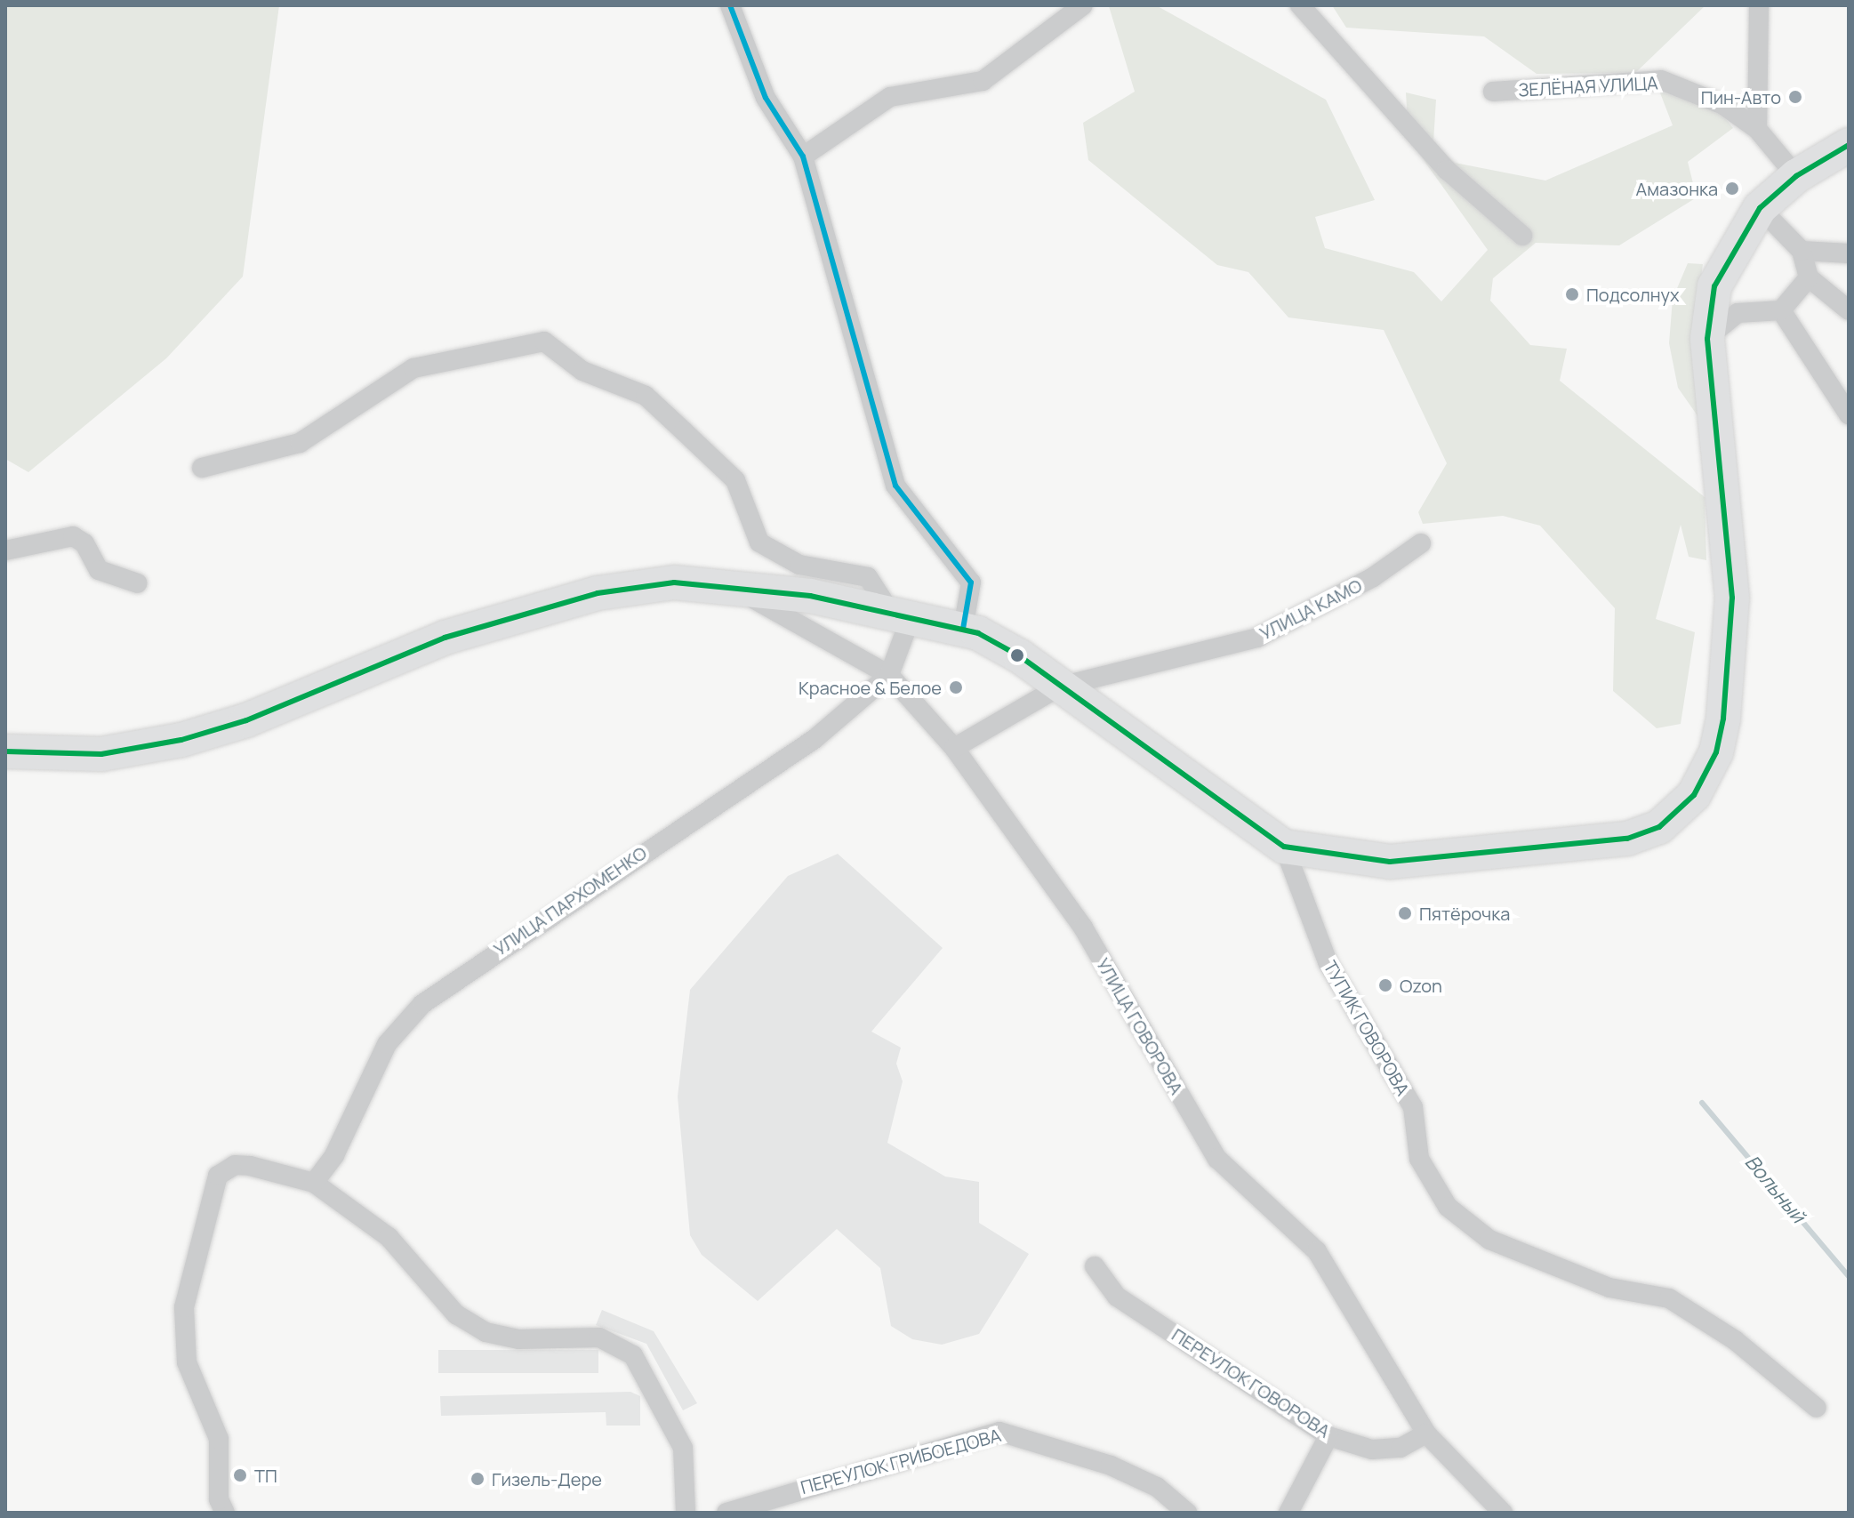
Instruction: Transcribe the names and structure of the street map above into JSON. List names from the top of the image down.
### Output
{
  "streets": {
    "street": [
      "ЗЕЛЁНАЯ УЛИЦА",
      "УЛИЦА КАМО",
      "УЛИЦА ПАРХОМЕНКО",
      "УЛИЦА ГОВОРОВА",
      "ТУПИК ГОВОРОВА",
      "ПЕРЕУЛОК ГОВОРОВА",
      "ПЕРЕУЛОК ГРИБОЕДОВА"
    ]
  },
  "crossings": [
    ["УЛИЦА КАМО", "УЛИЦА ГОВОРОВА"],
    ["УЛИЦА ПАРХОМЕНКО", "УЛИЦА ГОВОРОВА"],
    ["УЛИЦА ГОВОРОВА", "ПЕРЕУЛОК ГОВОРОВА"]
  ],
  "water": ["Вольный"],
  "places": [
    "Пин-Авто",
    "Амазонка",
    "Подсолнух",
    "Красное & Белое",
    "Пятёрочка",
    "Ozon",
    "ТП",
    "Гизель-Дере"
  ]
}
